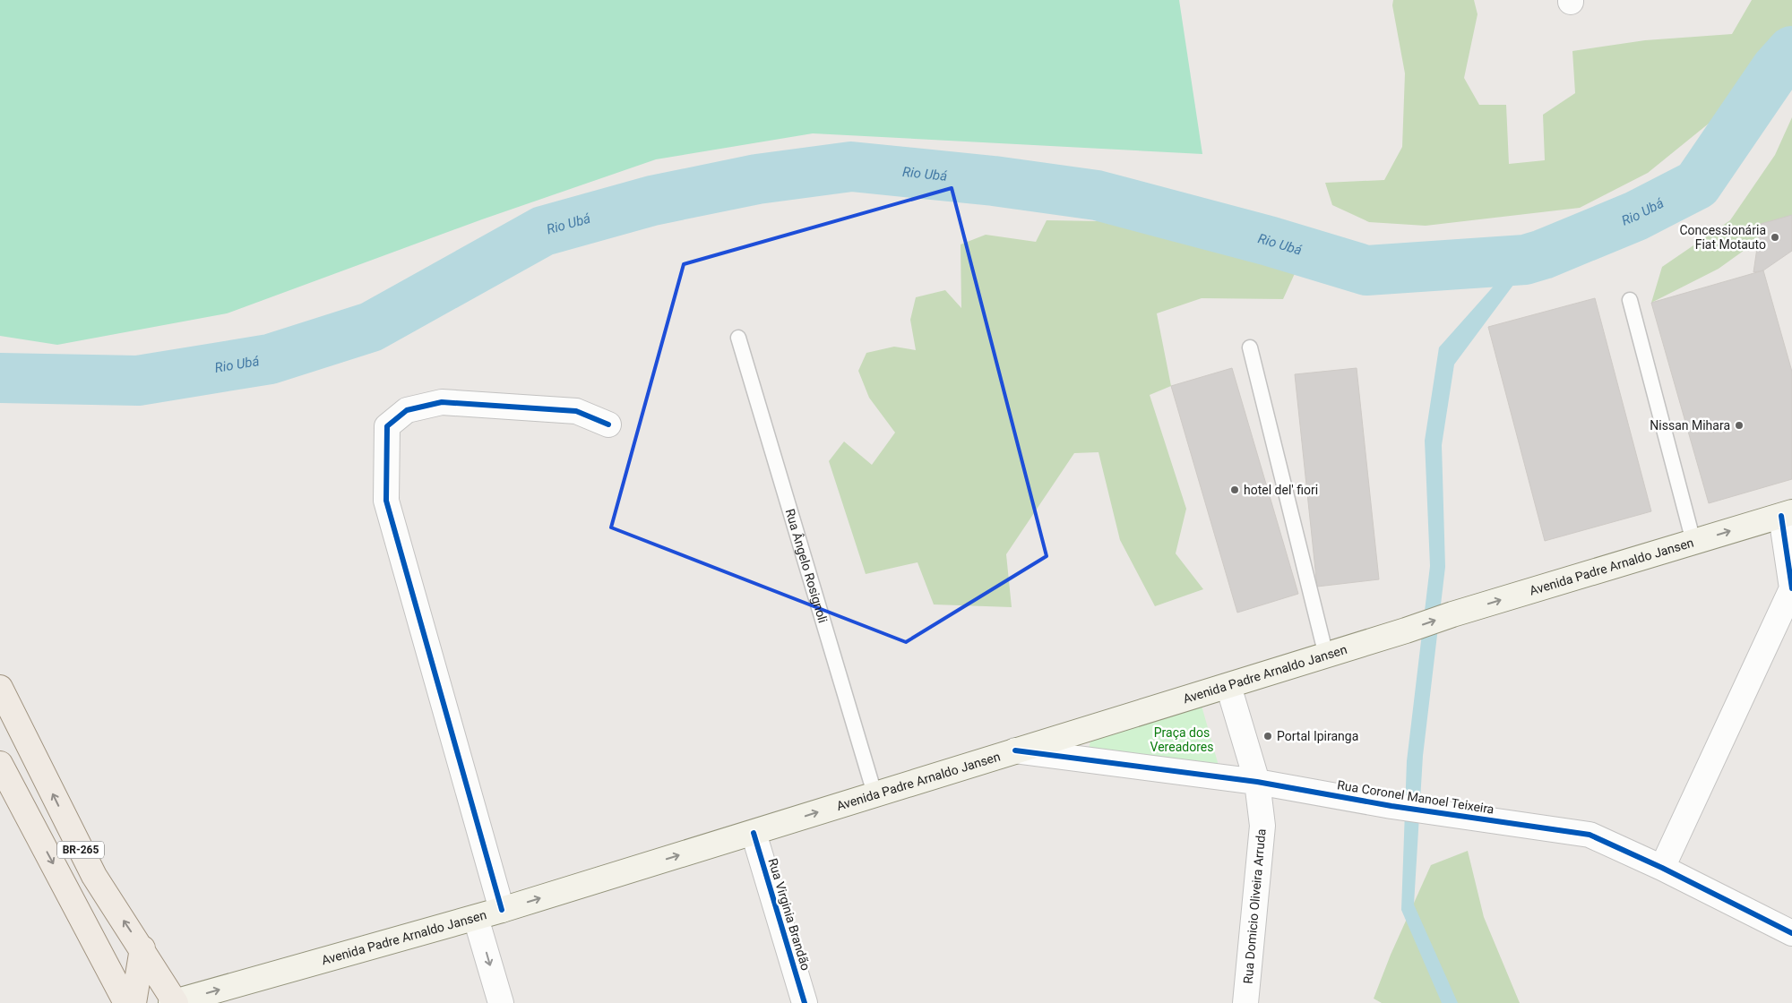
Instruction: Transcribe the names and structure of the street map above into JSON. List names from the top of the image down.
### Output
{
  "streets": {
    "main road": ["Avenida Padre Arnaldo Jansen", "BR-265"],
    "street": ["Rua Coronel Manoel Teixeira", "Rua Domicio Oliveira Arruda", "Rua Virginia Brandão"],
    "lane": ["Rua Ângelo Rosignoli"]
  },
  "crossings": [
    ["Rua Ângelo Rosignoli", "Avenida Padre Arnaldo Jansen"],
    ["Avenida Padre Arnaldo Jansen", "Rua Coronel Manoel Teixeira"],
    ["Avenida Padre Arnaldo Jansen", "BR-265"],
    ["Avenida Padre Arnaldo Jansen", "Rua Domicio Oliveira Arruda"],
    ["Avenida Padre Arnaldo Jansen", "Rua Virginia Brandão"],
    ["Rua Coronel Manoel Teixeira", "Rua Domicio Oliveira Arruda"]
  ],
  "one_way": ["Avenida Padre Arnaldo Jansen"],
  "water": ["Rio Ubá"],
  "parks": ["Praça dos Vereadores"],
  "places": [
    "Concessionária Fiat Motauto",
    "Nissan Mihara",
    "hotel del' fiori",
    "Portal Ipiranga"
  ]
}
